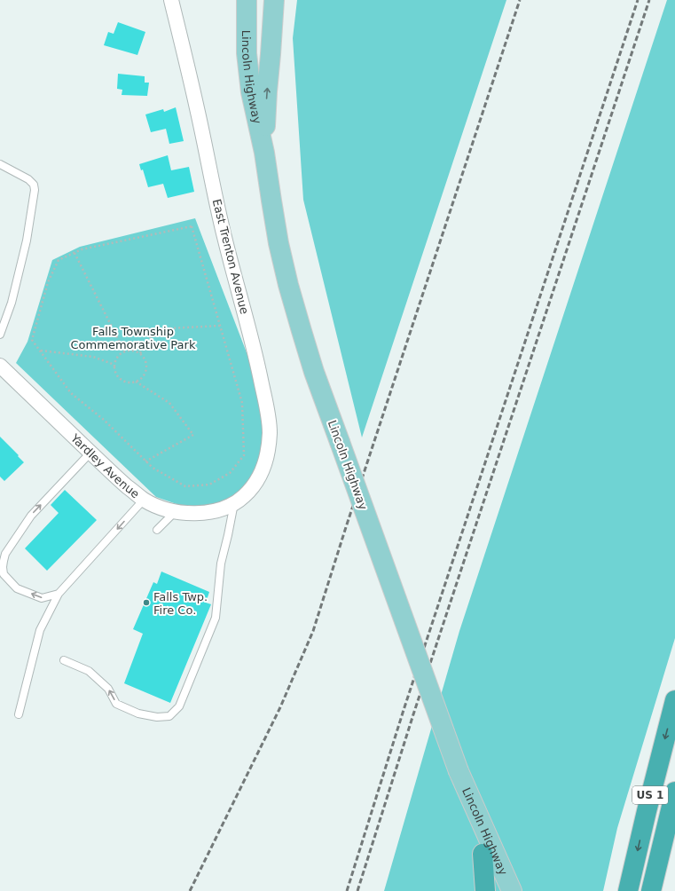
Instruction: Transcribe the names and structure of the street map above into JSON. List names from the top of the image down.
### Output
{
  "streets": {
    "highway": ["US 1"],
    "main road": ["Lincoln Highway"],
    "street": ["East Trenton Avenue", "Yardley Avenue"]
  },
  "crossings": [
    ["East Trenton Avenue", "Yardley Avenue"]
  ],
  "parks": ["Falls Township Commemorative Park"],
  "places": ["Falls Twp. Fire Co."]
}
